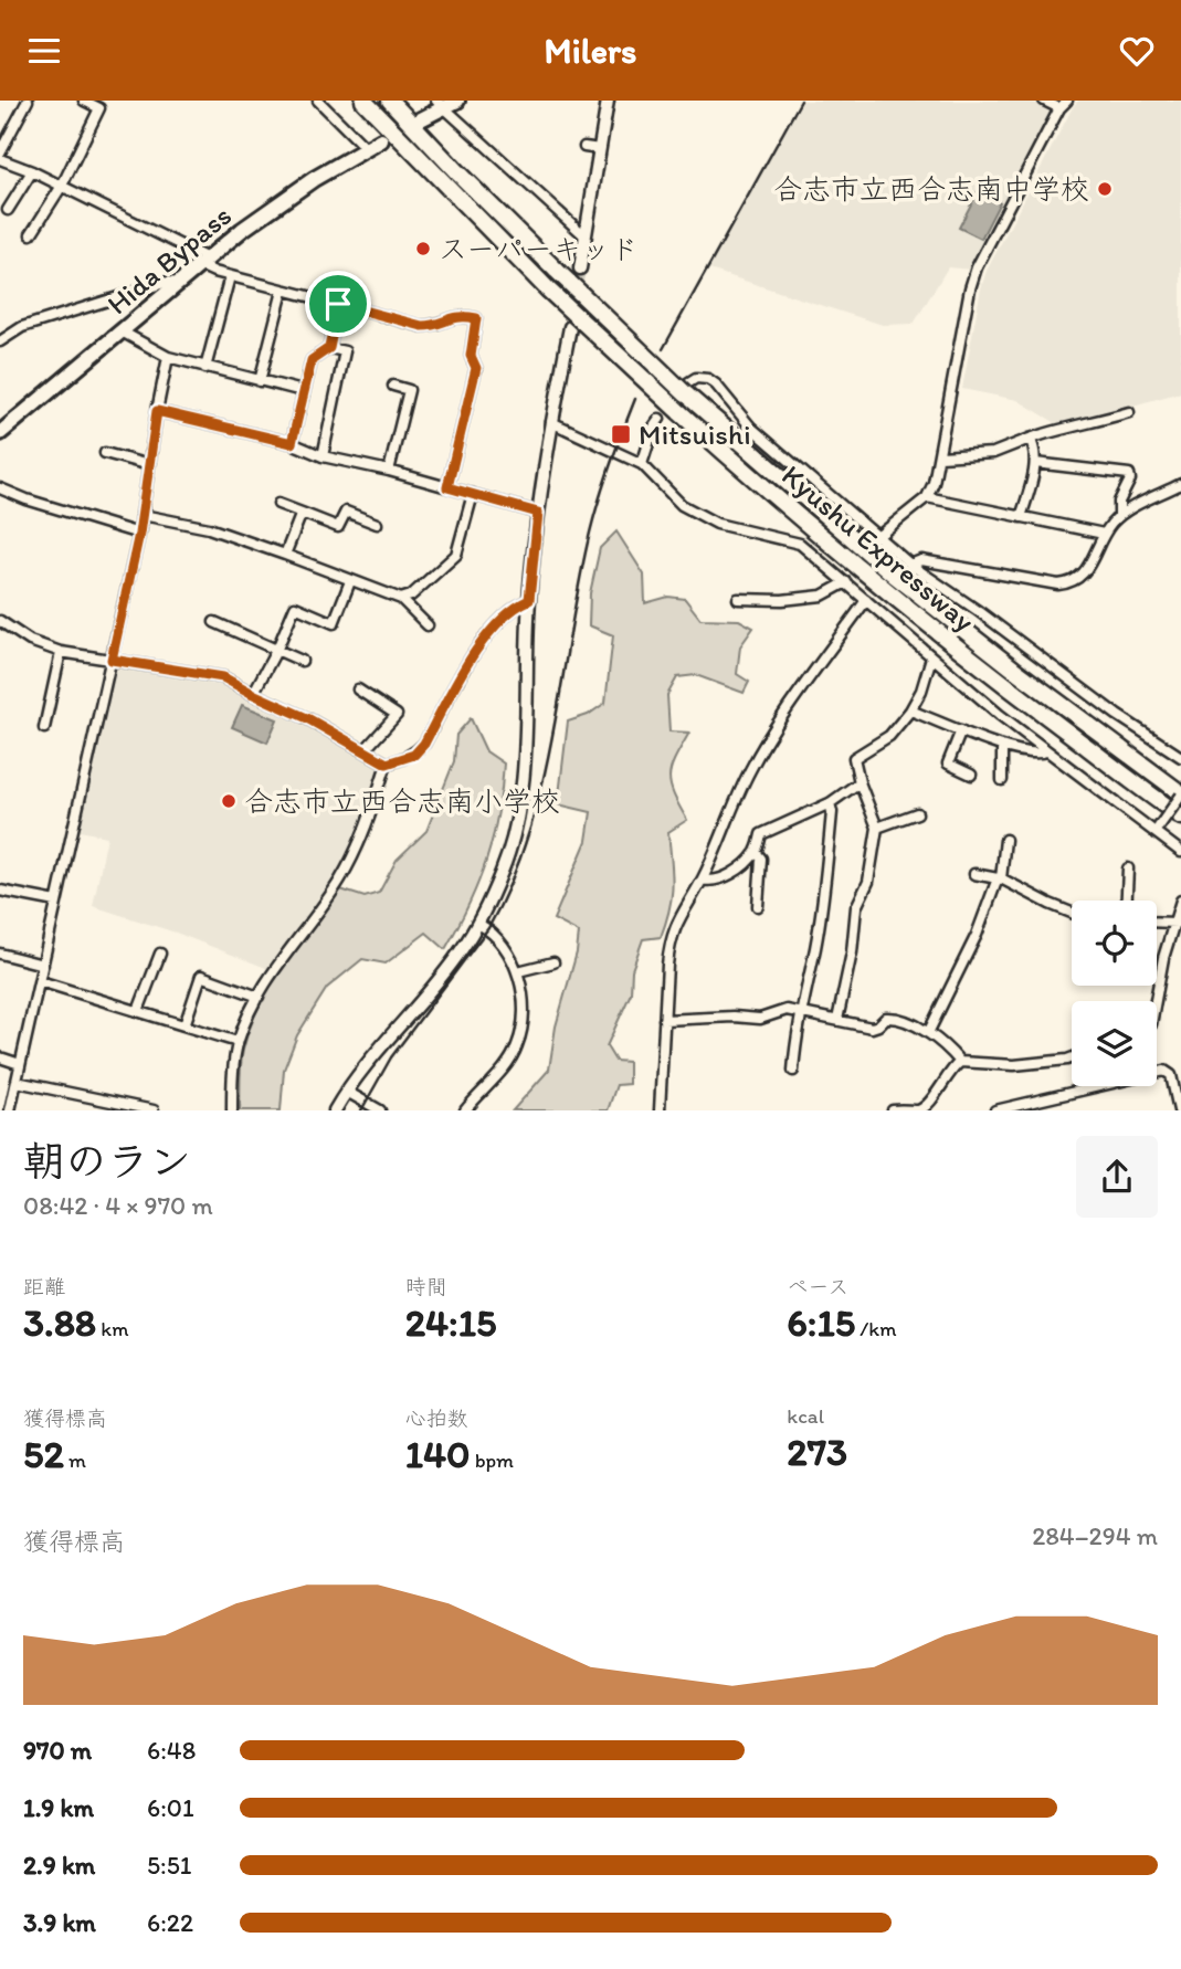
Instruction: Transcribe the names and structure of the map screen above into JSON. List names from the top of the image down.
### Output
{
  "streets": {
    "highway": ["Hida Bypass", "Kyushu Expressway"]
  },
  "places": {
    "other": ["合志市立西合志南中学校", "スーパーキッド", "合志市立西合志南小学校"],
    "transit": ["Mitsuishi"]
  },
  "page": {
    "header": "Milers",
    "heading": ["朝のラン", "08:42 · 4 × 970 m"],
    "stats": [
      ["距離", "3.88 km"],
      ["時間", "24:15"],
      ["ペース", "6:15 /km"],
      ["獲得標高", "52 m"],
      ["心拍数", "140 bpm"],
      ["kcal", "273"]
    ],
    "chart": ["獲得標高", "284–294 m"],
    "list": [
      {
        "name": "970 m",
        "note": "6:48"
      },
      {
        "name": "1.9 km",
        "note": "6:01"
      },
      {
        "name": "2.9 km",
        "note": "5:51"
      },
      {
        "name": "3.9 km",
        "note": "6:22"
      }
    ]
  }
}
